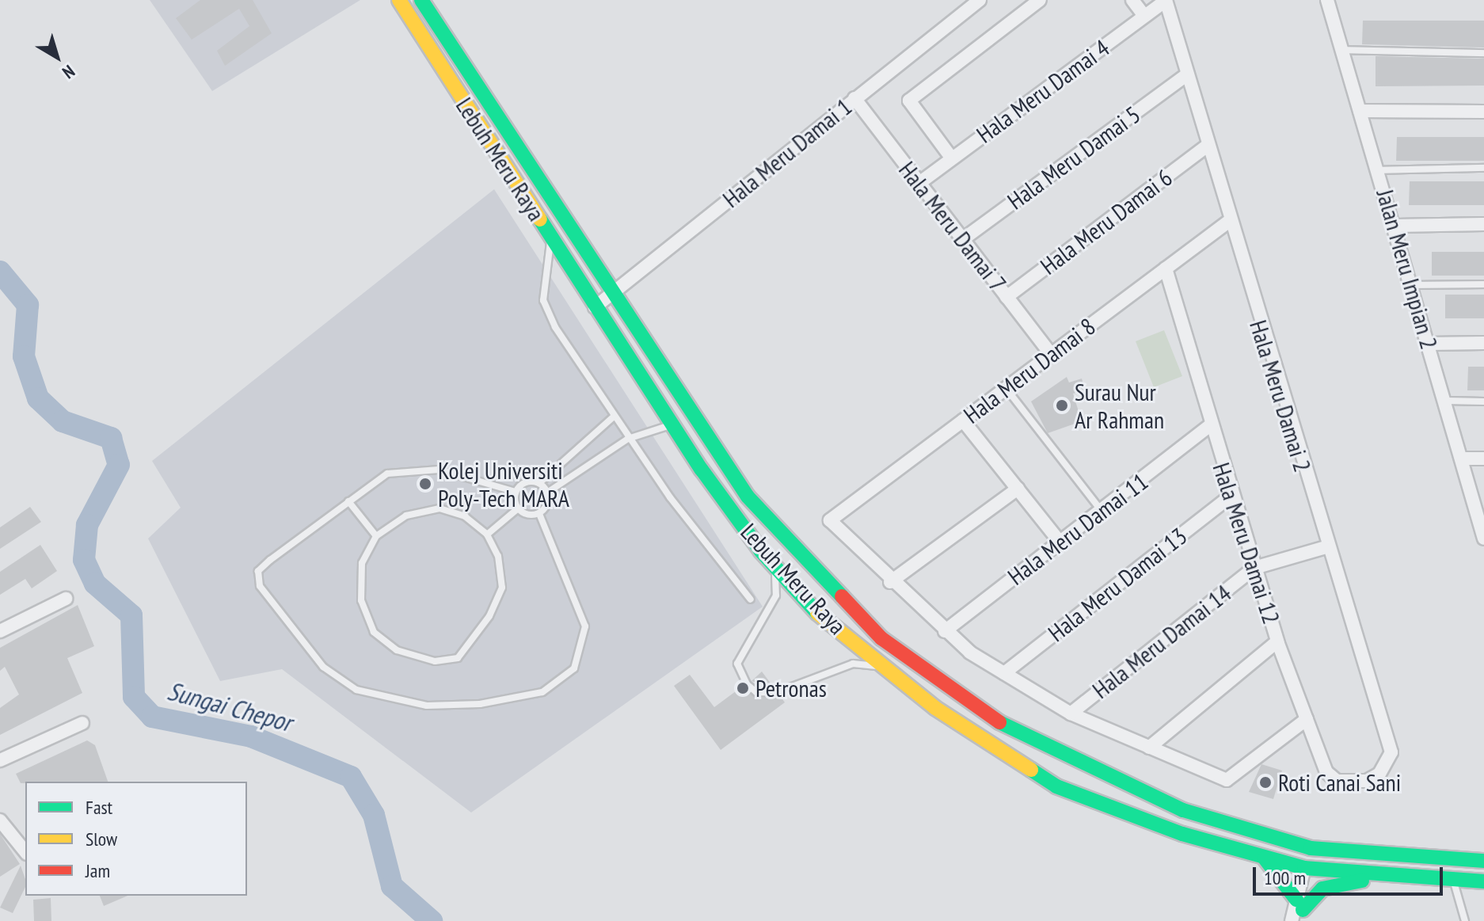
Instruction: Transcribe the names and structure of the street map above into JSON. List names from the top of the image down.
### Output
{
  "streets": {
    "main road": ["Lebuh Meru Raya"],
    "street": [
      "Hala Meru Damai 4",
      "Hala Meru Damai 1",
      "Hala Meru Damai 5",
      "Hala Meru Damai 6",
      "Hala Meru Damai 7",
      "Jalan Meru Impian 2",
      "Hala Meru Damai 8",
      "Hala Meru Damai 2",
      "Hala Meru Damai 11",
      "Hala Meru Damai 12",
      "Hala Meru Damai 13",
      "Hala Meru Damai 14"
    ]
  },
  "crossings": [
    ["Hala Meru Damai 4", "Hala Meru Damai 7"],
    ["Hala Meru Damai 4", "Hala Meru Damai 2"],
    ["Hala Meru Damai 1", "Lebuh Meru Raya"],
    ["Hala Meru Damai 1", "Hala Meru Damai 7"],
    ["Hala Meru Damai 5", "Hala Meru Damai 7"],
    ["Hala Meru Damai 5", "Hala Meru Damai 2"],
    ["Hala Meru Damai 6", "Hala Meru Damai 7"],
    ["Hala Meru Damai 6", "Hala Meru Damai 2"],
    ["Hala Meru Damai 7", "Hala Meru Damai 8"],
    ["Hala Meru Damai 8", "Hala Meru Damai 2"],
    ["Hala Meru Damai 8", "Hala Meru Damai 12"],
    ["Hala Meru Damai 2", "Hala Meru Damai 12"],
    ["Hala Meru Damai 2", "Hala Meru Damai 14"],
    ["Hala Meru Damai 11", "Hala Meru Damai 12"],
    ["Hala Meru Damai 12", "Hala Meru Damai 13"],
    ["Hala Meru Damai 12", "Hala Meru Damai 14"]
  ],
  "water": ["Sungai Chepor"],
  "places": [
    "Surau Nur Ar Rahman",
    "Kolej Universiti Poly-Tech MARA",
    "Petronas",
    "Roti Canai Sani"
  ],
  "legend": ["Fast", "Slow", "Jam"],
  "scale_bar": "100 m",
  "north": "bottom right"
}
